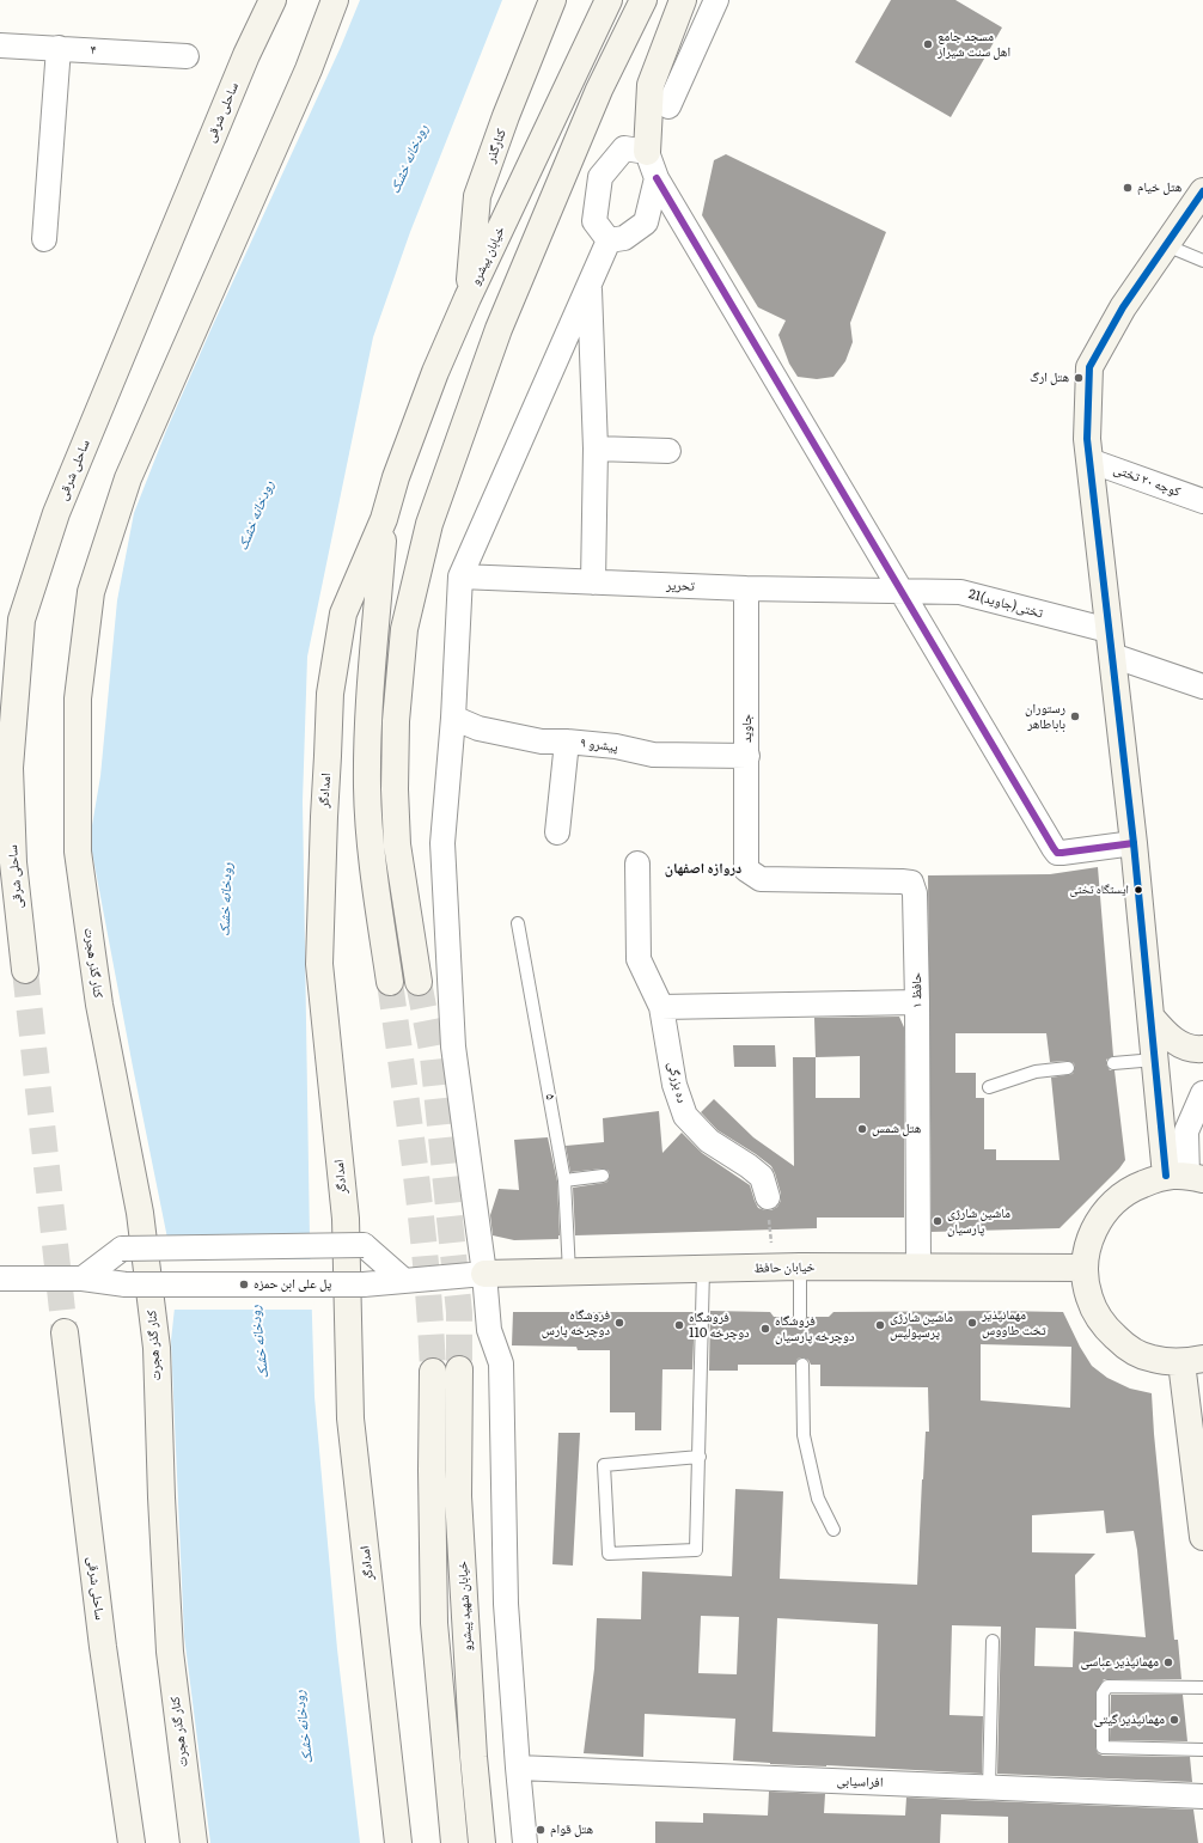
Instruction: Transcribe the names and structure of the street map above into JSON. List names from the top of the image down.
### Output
{
  "streets": {
    "main road": [
      "ساحلی شرقی",
      "کنارگذر",
      "خیابان پیشرو",
      "امدادگر",
      "کنار گذر هجرت",
      "خیابان حافظ",
      "خیابان شهید پیشرو"
    ],
    "street": [
      "۴",
      "کوچه ۲۰ تختی",
      "تحریر",
      "21تختی(جاوید)",
      "جاوید",
      "پیشرو ۹",
      "حافظ ۱",
      "ده بزرگی",
      "افراسیابی"
    ],
    "lane": ["۵"]
  },
  "crossings": [
    ["کنارگذر", "خیابان پیشرو"],
    ["خیابان پیشرو", "امدادگر"],
    ["تحریر", "21تختی(جاوید)"],
    ["تحریر", "جاوید"],
    ["جاوید", "پیشرو ۹"],
    ["جاوید", "حافظ ۱"],
    ["حافظ ۱", "خیابان حافظ"],
    ["۵", "خیابان حافظ"]
  ],
  "districts": ["دروازه اصفهان"],
  "water": ["رودخانه خشک"],
  "places": [
    "مسجد جامع اهل سنت شیراز",
    "هتل خیام",
    "هتل ارگ",
    "رستوران باباطاهر",
    "ایستگاه تختی",
    "هتل شمس",
    "ماشین شارژی پارسيان",
    "پل علی ابن حمزه",
    "فروشگاه دوچرخه پارس",
    "مهمانپذیر تخت طاووس",
    "فروشگاه دوچرخه 110",
    "ماشین شارژی پرسپولیس",
    "فروشگاه دوچرخه پارسیان",
    "مهمانپذیر عباسی",
    "مهمانپذیر گیتی",
    "هتل قوام"
  ]
}
